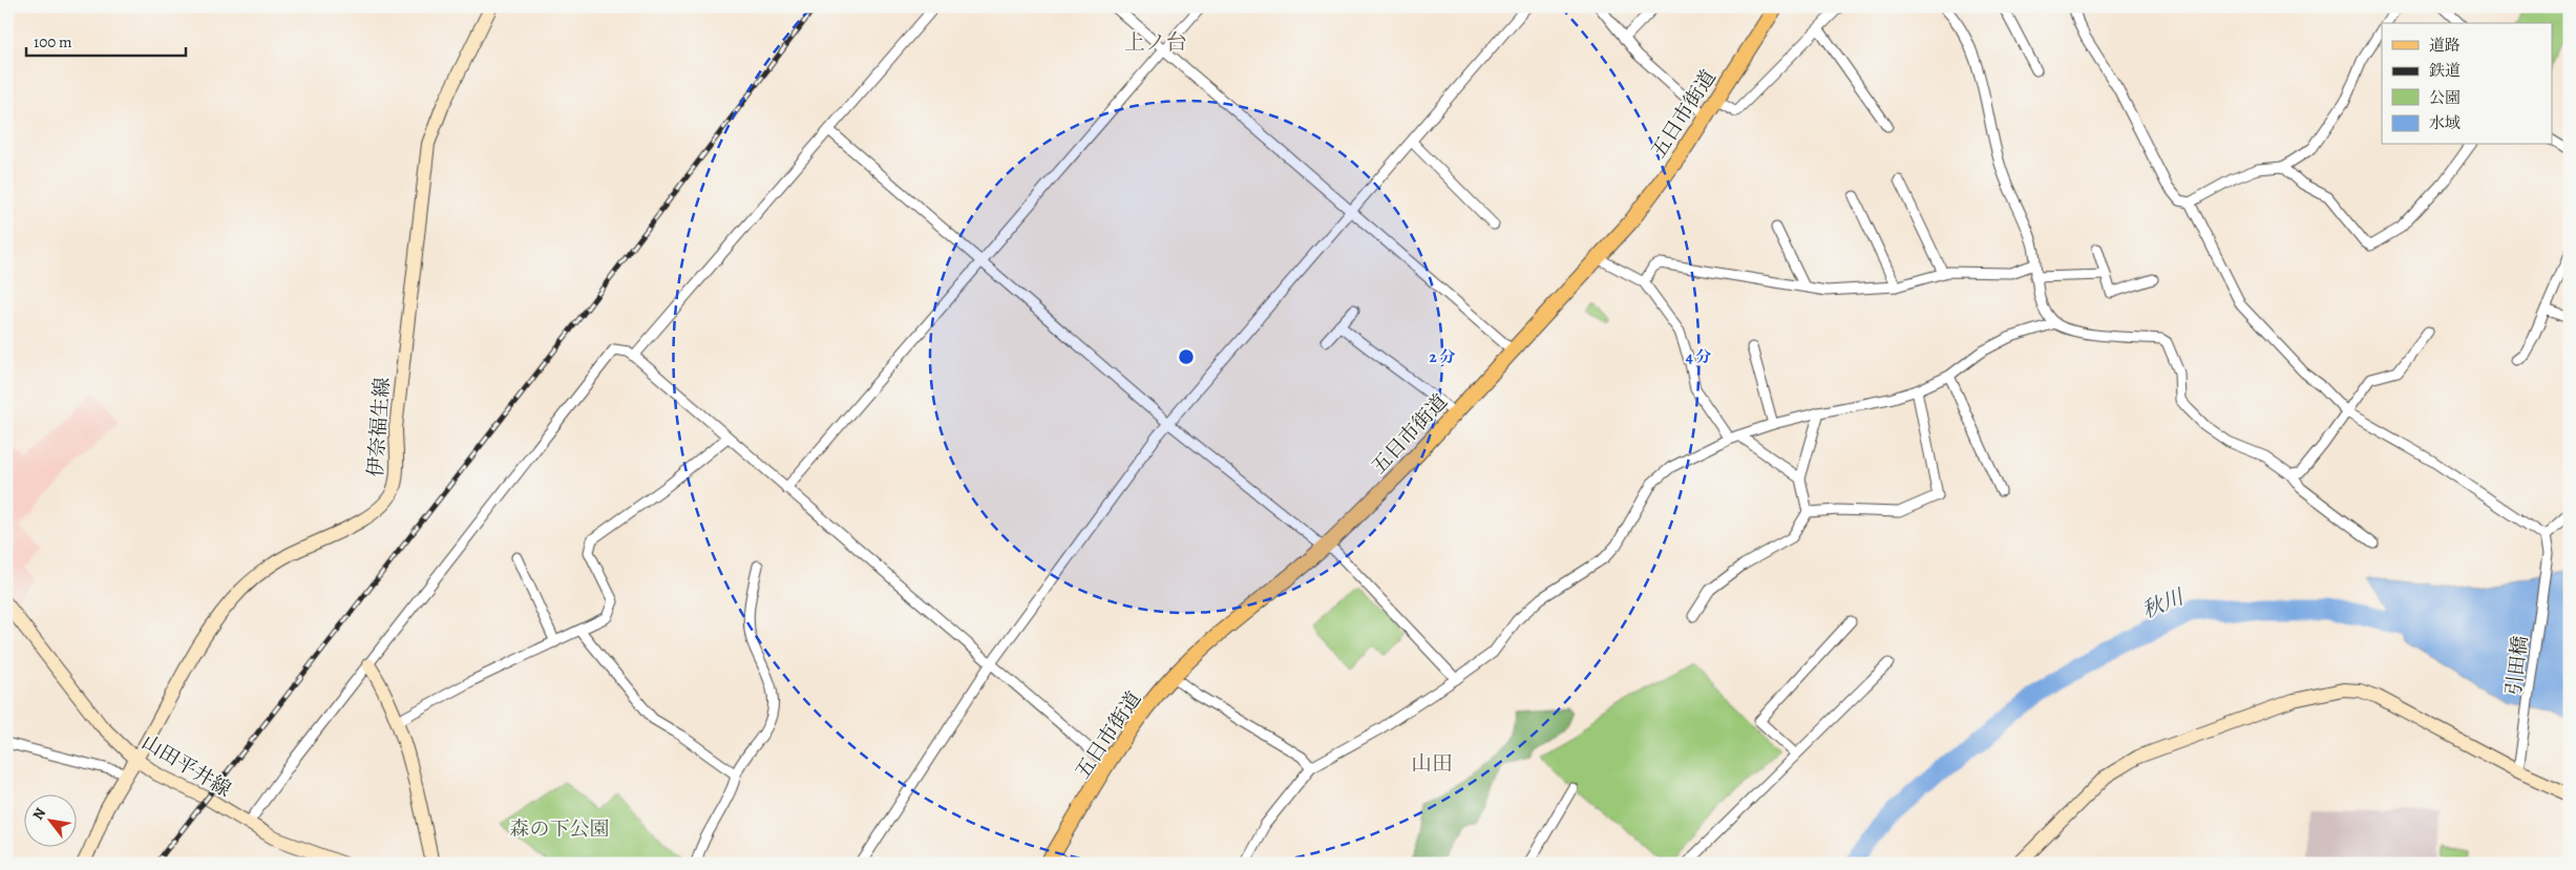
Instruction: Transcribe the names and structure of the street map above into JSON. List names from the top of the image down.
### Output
{
  "streets": {
    "main road": ["五日市街道", "伊奈福生線", "山田平井線"],
    "street": ["引田橋"]
  },
  "crossings": [
    ["伊奈福生線", "山田平井線"]
  ],
  "districts": ["上ノ台", "山田"],
  "water": ["秋川"],
  "parks": ["森の下公園"],
  "legend": [
    "道路",
    "鉄道",
    "公園",
    "水域"
  ],
  "scale_bar": "100 m",
  "north": "top left",
  "rings": ["2 分", "4 分"]
}
